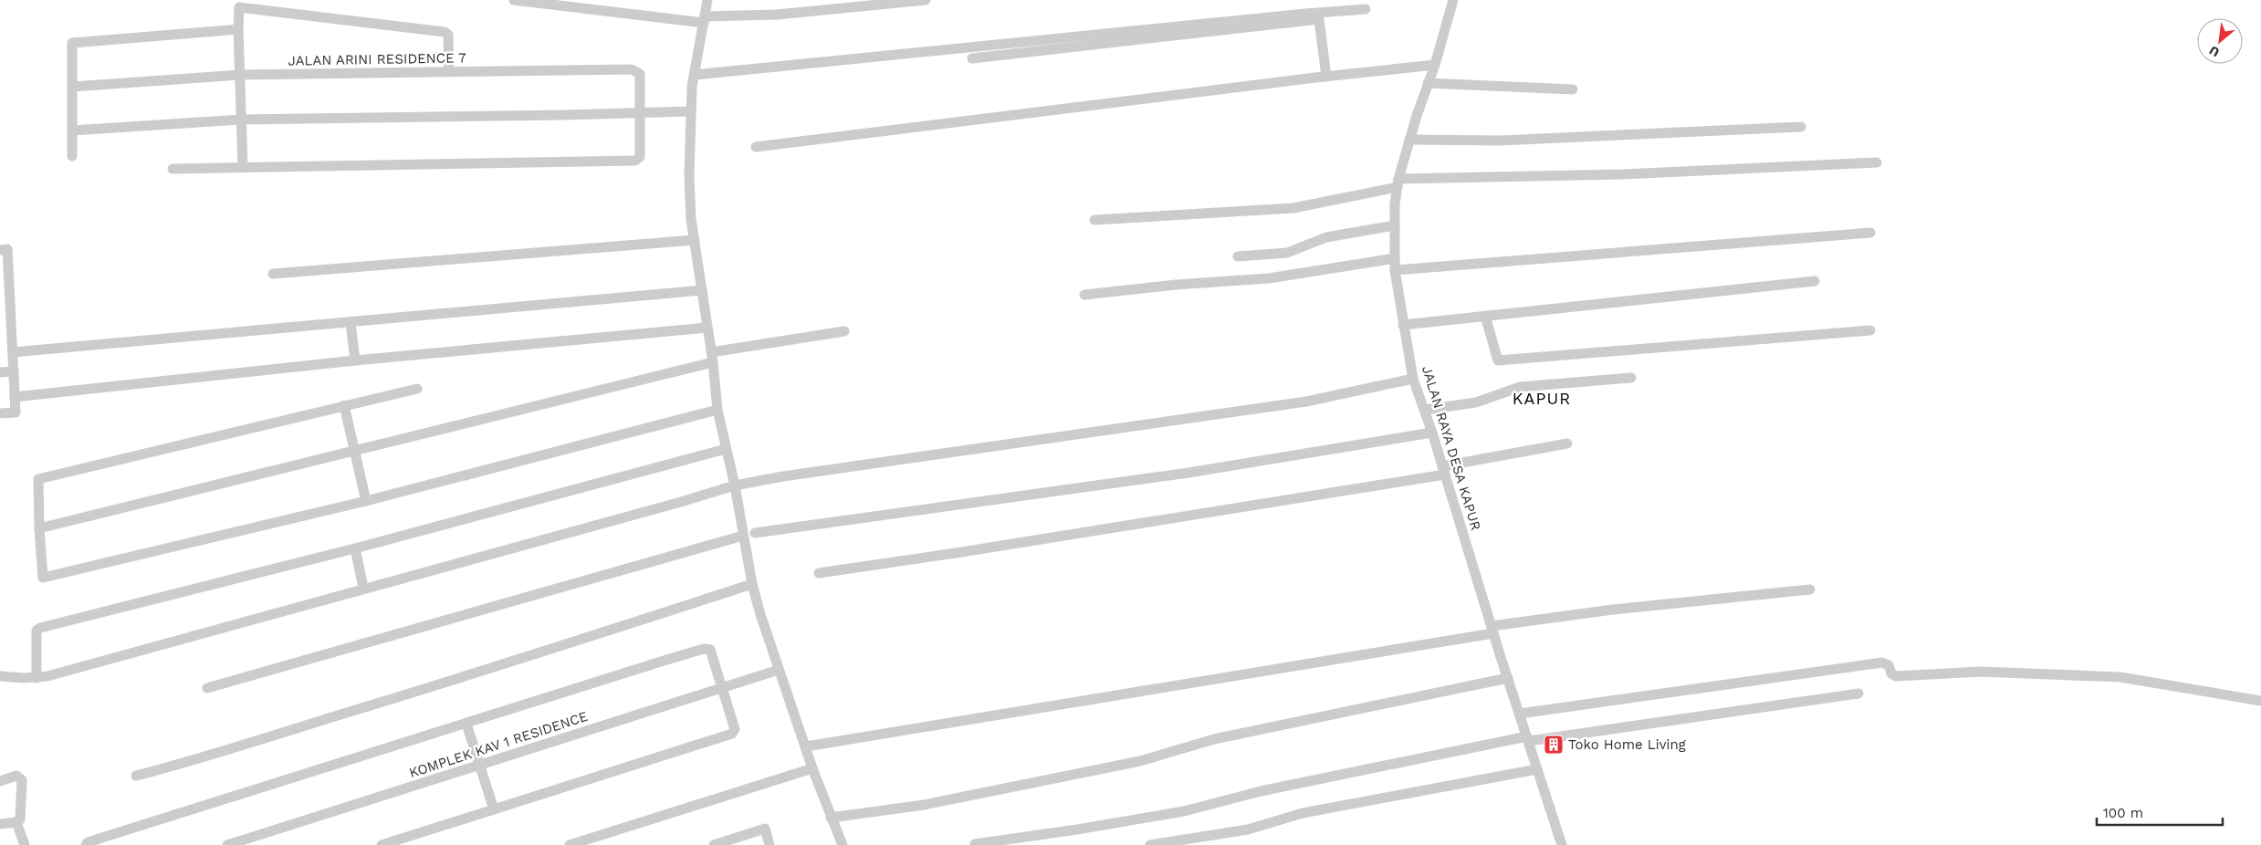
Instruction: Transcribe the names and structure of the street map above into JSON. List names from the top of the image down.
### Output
{
  "streets": {
    "street": ["JALAN ARINI RESIDENCE 7", "JALAN RAYA DESA KAPUR", "KOMPLEK KAV 1 RESIDENCE"]
  },
  "districts": ["KAPUR"],
  "places": {
    "building": ["Toko Home Living"]
  },
  "scale_bar": "100 m",
  "north": "bottom left"
}
